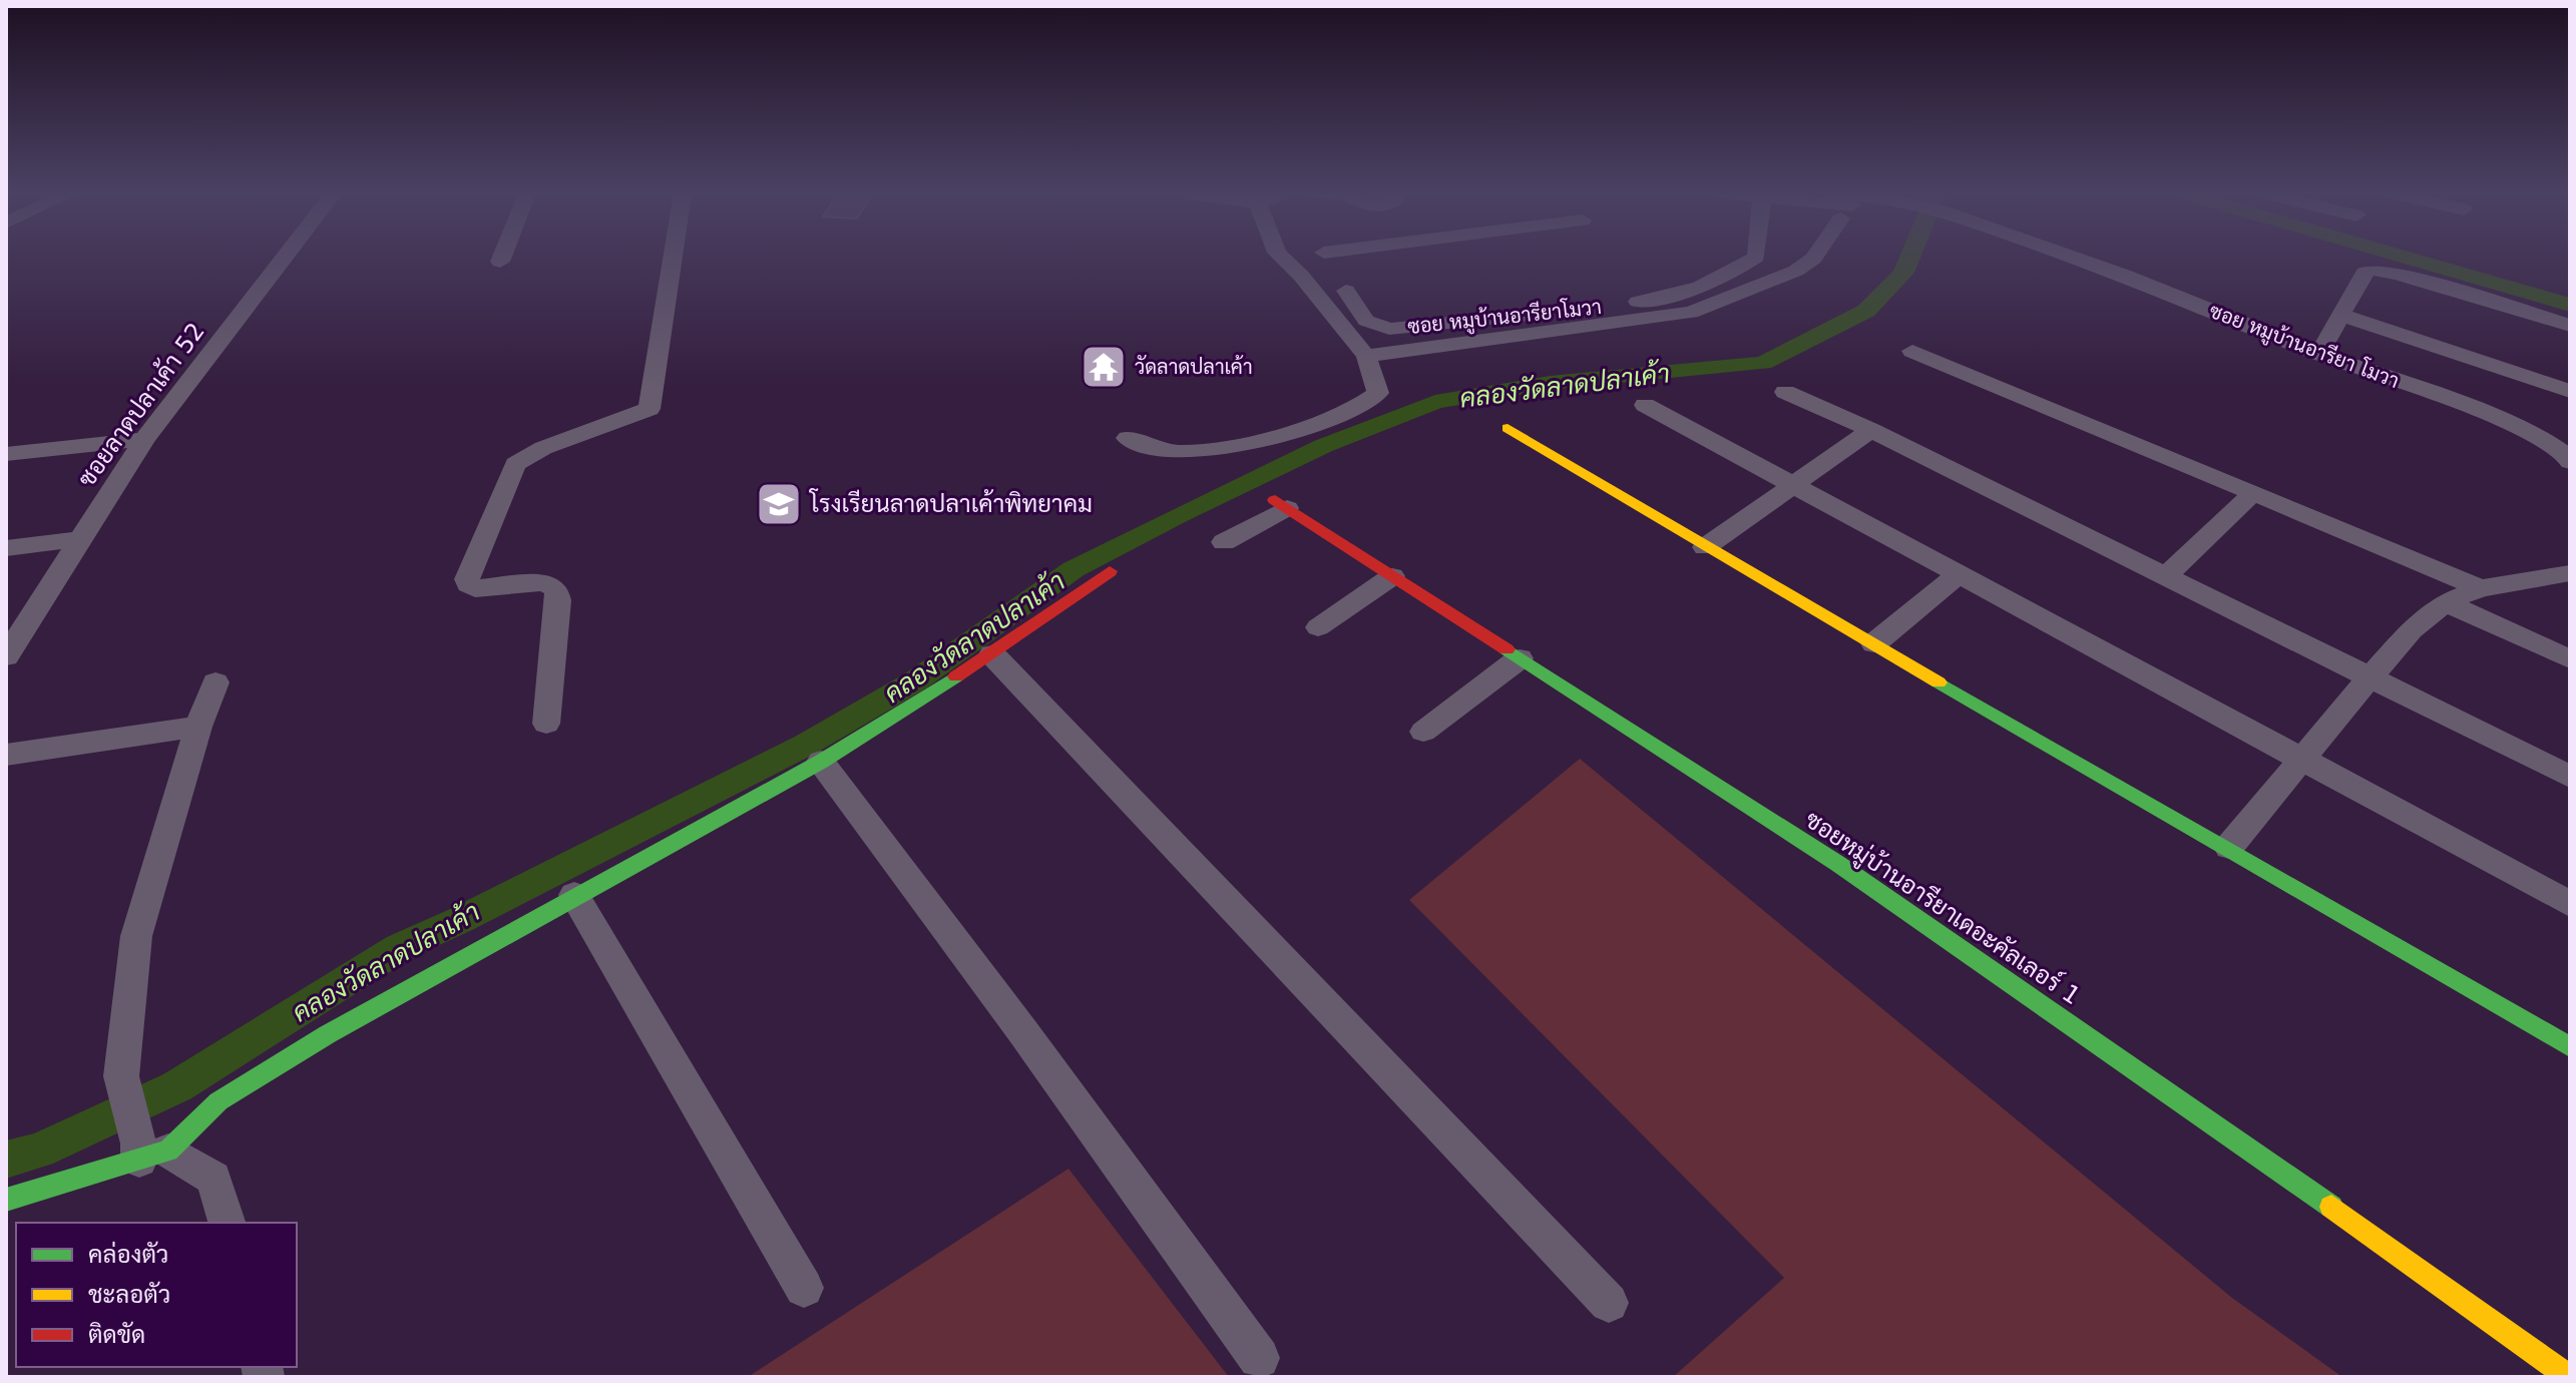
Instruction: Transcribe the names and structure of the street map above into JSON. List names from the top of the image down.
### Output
{
  "streets": {
    "street": [
      "ซอย หมูบ้านอารียาโมวา",
      "ซอย หมูบ้านอารียา โมวา",
      "ซอยลาดปลาเค้า 52",
      "ซอยหมู่บ้านอารียาเดอะคัลเลอร์ 1"
    ]
  },
  "water": ["คลองวัดลาดปลาเค้า"],
  "places": {
    "temple": ["วัดลาดปลาเค้า"],
    "school or university": ["โรงเรียนลาดปลาเค้าพิทยาคม"]
  },
  "legend": ["คล่องตัว", "ชะลอตัว", "ติดขัด"]
}
